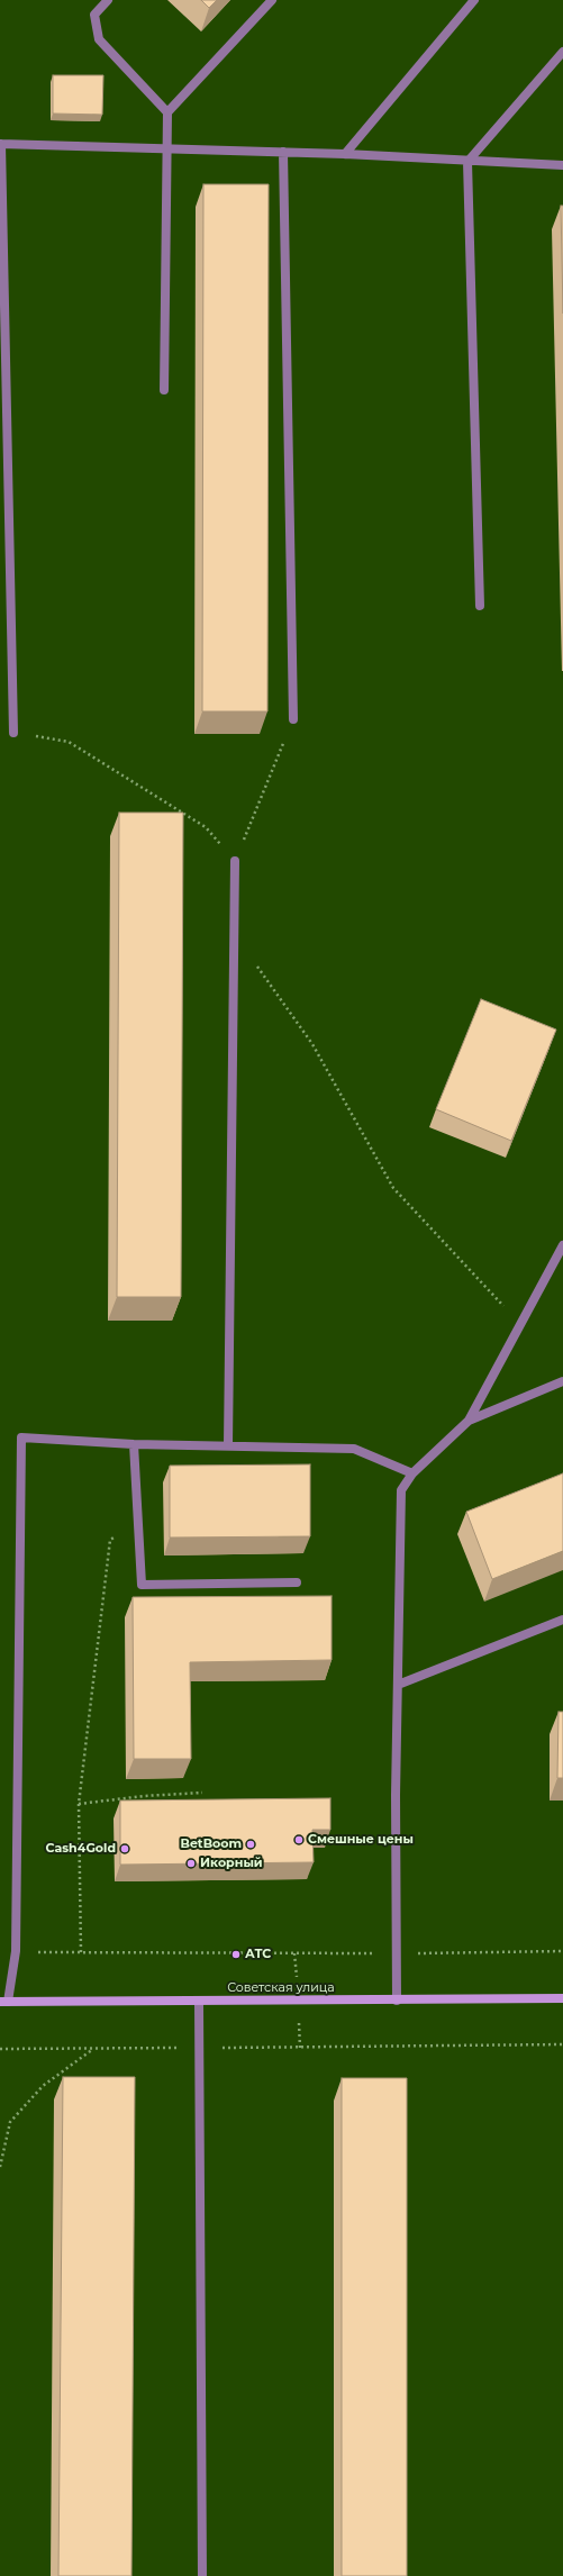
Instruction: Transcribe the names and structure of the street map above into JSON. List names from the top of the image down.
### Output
{
  "streets": {
    "main road": ["Советская улица"]
  },
  "places": [
    "Смешные цены",
    "BetBoom",
    "Cash4Gold",
    "Икорный",
    "АТС"
  ]
}
